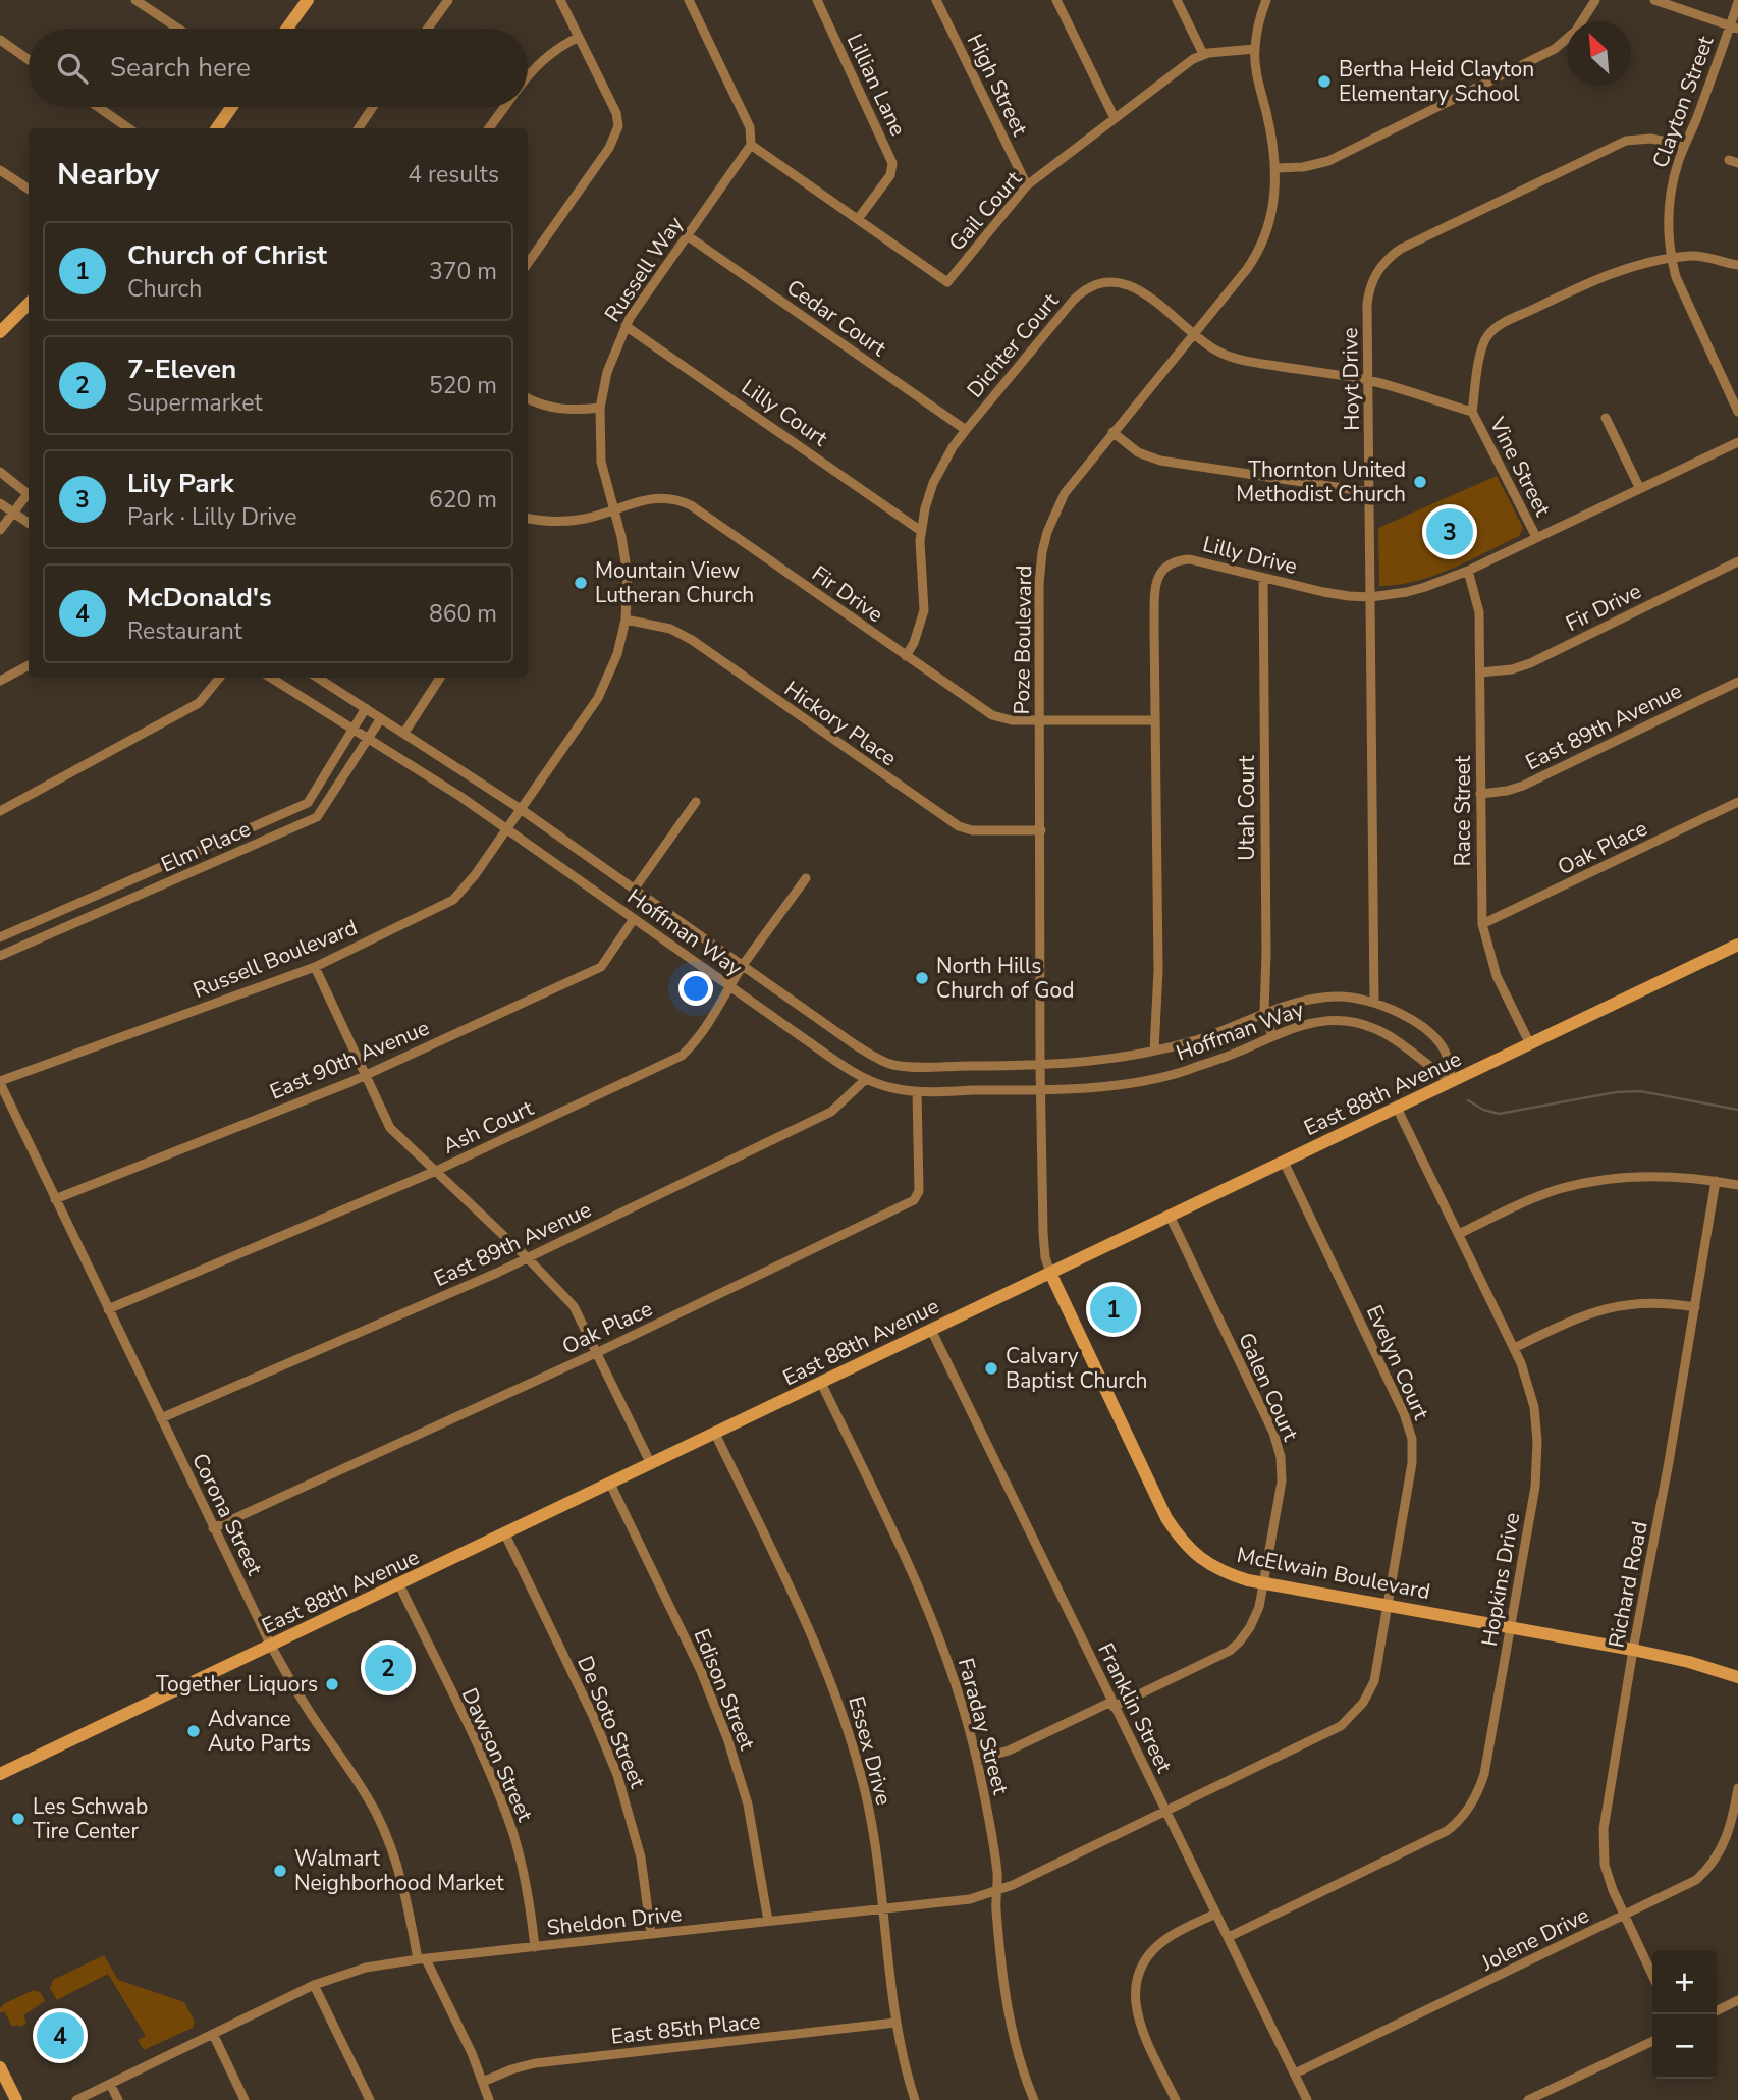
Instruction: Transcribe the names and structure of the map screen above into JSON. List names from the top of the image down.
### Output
{
  "streets": {
    "main road": ["East 88th Avenue", "McElwain Boulevard"],
    "street": [
      "Lillian Lane",
      "High Street",
      "Clayton Street",
      "Gail Court",
      "Russell Way",
      "Cedar Court",
      "Dichter Court",
      "Hoyt Drive",
      "Lilly Court",
      "Vine Street",
      "Lilly Drive",
      "Fir Drive",
      "Poze Boulevard",
      "Hickory Place",
      "East 89th Avenue",
      "Utah Court",
      "Race Street",
      "Elm Place",
      "Oak Place",
      "Hoffman Way",
      "Russell Boulevard",
      "East 90th Avenue",
      "Ash Court",
      "Evelyn Court",
      "Galen Court",
      "Corona Street",
      "Hopkins Drive",
      "Richard Road",
      "Edison Street",
      "Franklin Street",
      "De Soto Street",
      "Faraday Street",
      "Essex Drive",
      "Dawson Street",
      "Sheldon Drive",
      "Jolene Drive",
      "East 85th Place"
    ]
  },
  "crossings": [
    ["Lillian Lane", "Gail Court"],
    ["High Street", "Gail Court"],
    ["Clayton Street", "Hoyt Drive"],
    ["Gail Court", "Russell Way"],
    ["Russell Way", "Cedar Court"],
    ["Russell Way", "Lilly Court"],
    ["Russell Way", "Fir Drive"],
    ["Russell Way", "Hickory Place"],
    ["Russell Way", "Hoffman Way"],
    ["Russell Way", "Russell Boulevard"],
    ["Cedar Court", "Dichter Court"],
    ["Dichter Court", "Hoyt Drive"],
    ["Dichter Court", "Lilly Court"],
    ["Dichter Court", "Vine Street"],
    ["Dichter Court", "Fir Drive"],
    ["Dichter Court", "Poze Boulevard"],
    ["Hoyt Drive", "Lilly Drive"],
    ["Hoyt Drive", "Hoffman Way"],
    ["Vine Street", "Lilly Drive"],
    ["Lilly Drive", "Fir Drive"],
    ["Lilly Drive", "Utah Court"],
    ["Lilly Drive", "Race Street"],
    ["Lilly Drive", "Hoffman Way"],
    ["Fir Drive", "Poze Boulevard"],
    ["Fir Drive", "Race Street"],
    ["Poze Boulevard", "Hickory Place"],
    ["Poze Boulevard", "Hoffman Way"],
    ["Poze Boulevard", "East 88th Avenue"],
    ["Poze Boulevard", "McElwain Boulevard"],
    ["East 89th Avenue", "Race Street"],
    ["East 89th Avenue", "Hoffman Way"],
    ["East 89th Avenue", "Corona Street"],
    ["Utah Court", "Hoffman Way"],
    ["Race Street", "Oak Place"],
    ["Race Street", "East 88th Avenue"],
    ["Elm Place", "Hoffman Way"],
    ["Oak Place", "Hoffman Way"],
    ["Oak Place", "Corona Street"],
    ["Hoffman Way", "Russell Boulevard"],
    ["Hoffman Way", "East 90th Avenue"],
    ["Hoffman Way", "East 88th Avenue"],
    ["Hoffman Way", "Ash Court"],
    ["Russell Boulevard", "Corona Street"],
    ["East 90th Avenue", "Corona Street"],
    ["East 88th Avenue", "Evelyn Court"],
    ["East 88th Avenue", "Galen Court"],
    ["East 88th Avenue", "Corona Street"],
    ["East 88th Avenue", "McElwain Boulevard"],
    ["East 88th Avenue", "Hopkins Drive"],
    ["East 88th Avenue", "Edison Street"],
    ["East 88th Avenue", "Franklin Street"],
    ["East 88th Avenue", "De Soto Street"],
    ["East 88th Avenue", "Faraday Street"],
    ["East 88th Avenue", "Essex Drive"],
    ["East 88th Avenue", "Dawson Street"],
    ["Ash Court", "Corona Street"],
    ["Evelyn Court", "McElwain Boulevard"],
    ["Evelyn Court", "Franklin Street"],
    ["Evelyn Court", "Sheldon Drive"],
    ["Galen Court", "McElwain Boulevard"],
    ["Galen Court", "Franklin Street"],
    ["Galen Court", "Faraday Street"],
    ["Corona Street", "Sheldon Drive"],
    ["Corona Street", "East 85th Place"],
    ["McElwain Boulevard", "Hopkins Drive"],
    ["McElwain Boulevard", "Richard Road"],
    ["Hopkins Drive", "Franklin Street"],
    ["Richard Road", "Jolene Drive"],
    ["Edison Street", "Sheldon Drive"],
    ["Franklin Street", "Sheldon Drive"],
    ["Franklin Street", "Jolene Drive"],
    ["De Soto Street", "Sheldon Drive"],
    ["Faraday Street", "Sheldon Drive"],
    ["Essex Drive", "Sheldon Drive"],
    ["Essex Drive", "East 85th Place"],
    ["Dawson Street", "Sheldon Drive"]
  ],
  "places": [
    "Bertha Heid Clayton Elementary School",
    "Thornton United Methodist Church",
    "Mountain View Lutheran Church",
    "North Hills Church of God",
    "Calvary Baptist Church",
    "Together Liquors",
    "Advance Auto Parts",
    "Les Schwab Tire Center",
    "Walmart Neighborhood Market"
  ],
  "north": "top left",
  "page": {
    "search": "Search here",
    "heading": ["Nearby", "4 results"],
    "list": [
      {
        "mark": "1",
        "name": "Church of Christ",
        "note": "Church",
        "value": "370 m"
      },
      {
        "mark": "2",
        "name": "7-Eleven",
        "note": "Supermarket",
        "value": "520 m"
      },
      {
        "mark": "3",
        "name": "Lily Park",
        "note": "Park · Lilly Drive",
        "value": "620 m"
      },
      {
        "mark": "4",
        "name": "McDonald's",
        "note": "Restaurant",
        "value": "860 m"
      }
    ],
    "pins": [
      "3",
      "1",
      "2",
      "4"
    ],
    "map_buttons": ["+", "−"]
  }
}
